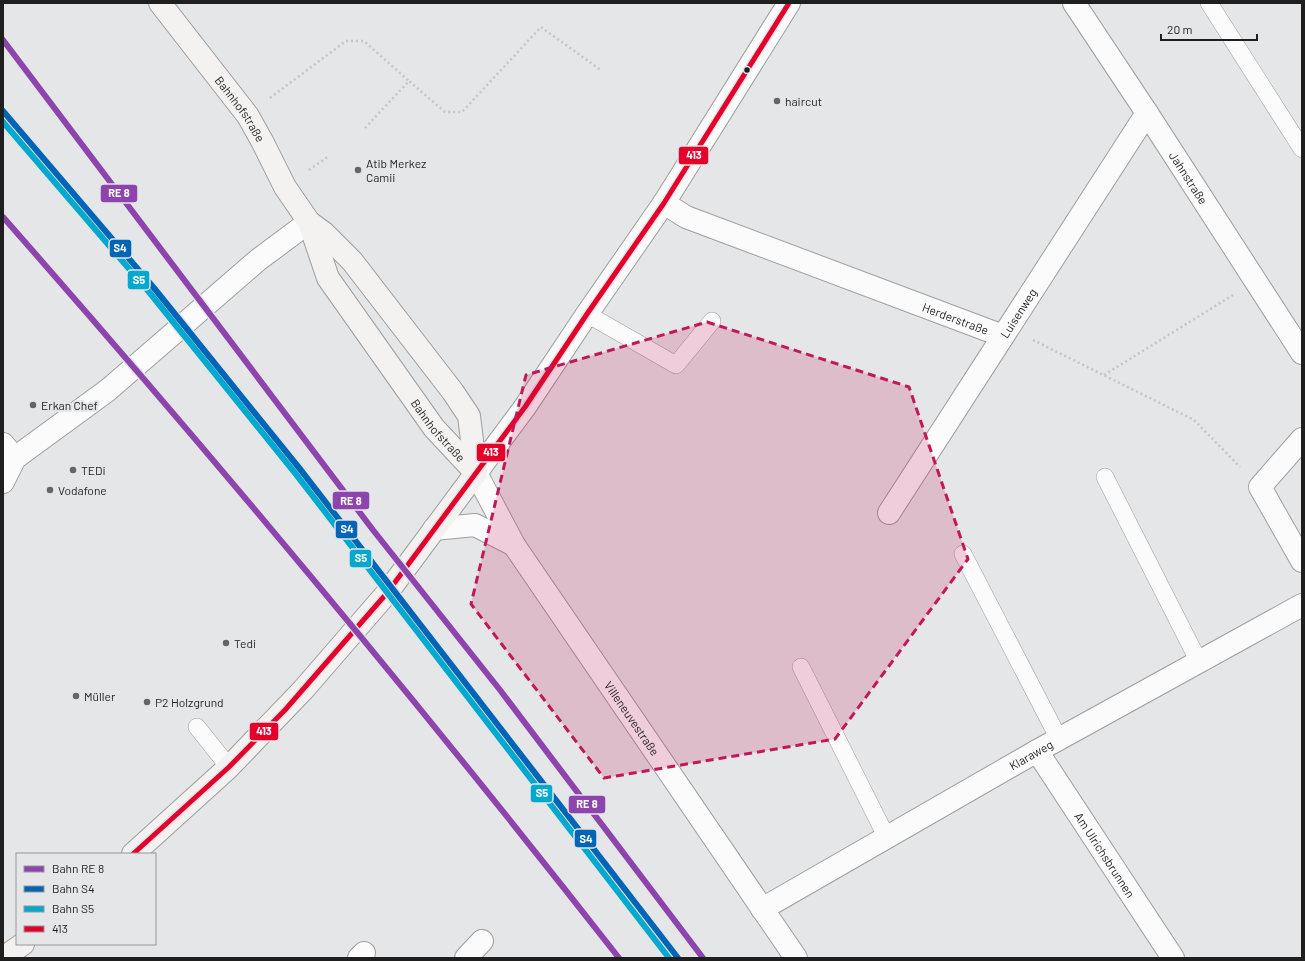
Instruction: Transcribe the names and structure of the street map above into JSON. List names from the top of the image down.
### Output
{
  "streets": {
    "main road": ["Bahnhofstraße"],
    "street": [
      "Jahnstraße",
      "Luisenweg",
      "Herderstraße",
      "Villeneuvestraße",
      "Klaraweg",
      "Am Ulrichsbrunnen"
    ]
  },
  "crossings": [
    ["Bahnhofstraße", "Villeneuvestraße"],
    ["Jahnstraße", "Luisenweg"],
    ["Luisenweg", "Herderstraße"],
    ["Villeneuvestraße", "Klaraweg"],
    ["Klaraweg", "Am Ulrichsbrunnen"]
  ],
  "places": [
    "haircut",
    "Atib Merkez Camii",
    "Erkan Chef",
    "TEDi",
    "Vodafone",
    "Tedi",
    "Müller",
    "P2 Holzgrund"
  ],
  "lines": ["transit line 413", "rail line S4", "rail line S5"],
  "legend": [
    "Bahn RE 8",
    "Bahn S4",
    "Bahn S5",
    "413"
  ],
  "scale_bar": "20 m"
}
